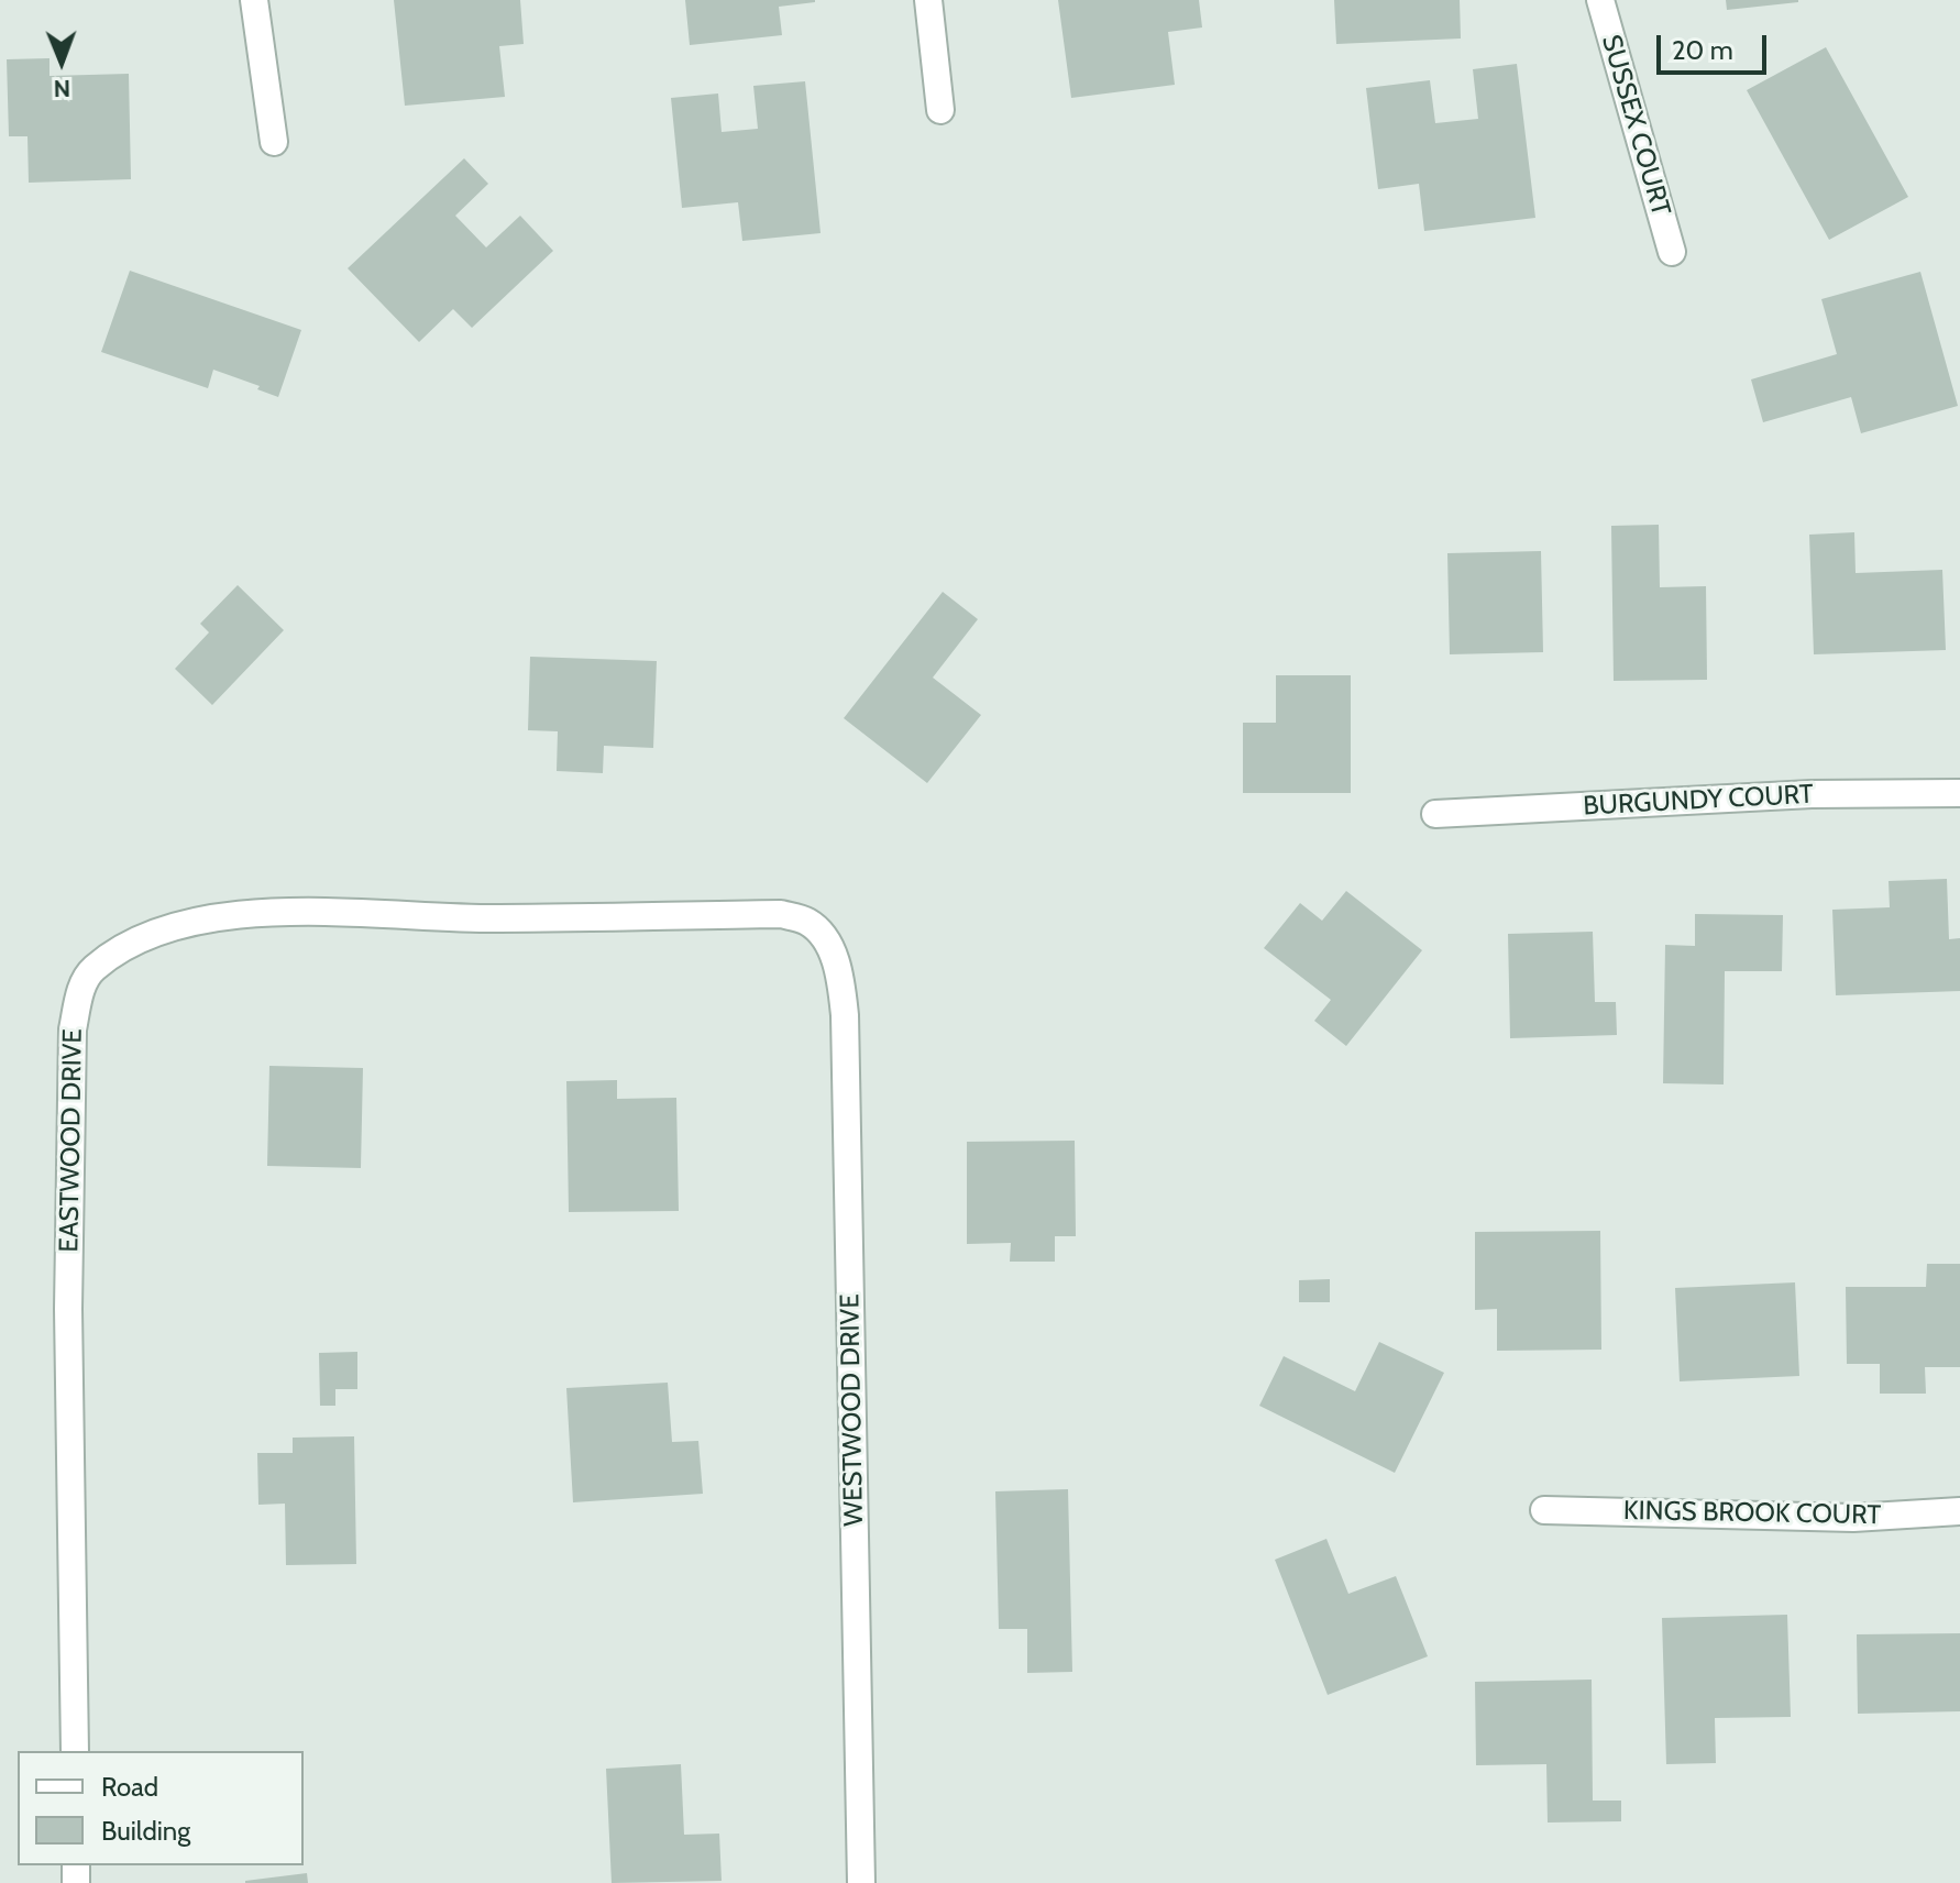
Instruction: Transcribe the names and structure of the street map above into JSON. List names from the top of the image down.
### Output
{
  "streets": {
    "street": [
      "SUSSEX COURT",
      "BURGUNDY COURT",
      "EASTWOOD DRIVE",
      "WESTWOOD DRIVE",
      "KINGS BROOK COURT"
    ]
  },
  "crossings": [
    ["EASTWOOD DRIVE", "WESTWOOD DRIVE"]
  ],
  "legend": ["Road", "Building"],
  "scale_bar": "20 m",
  "north": "bottom"
}
